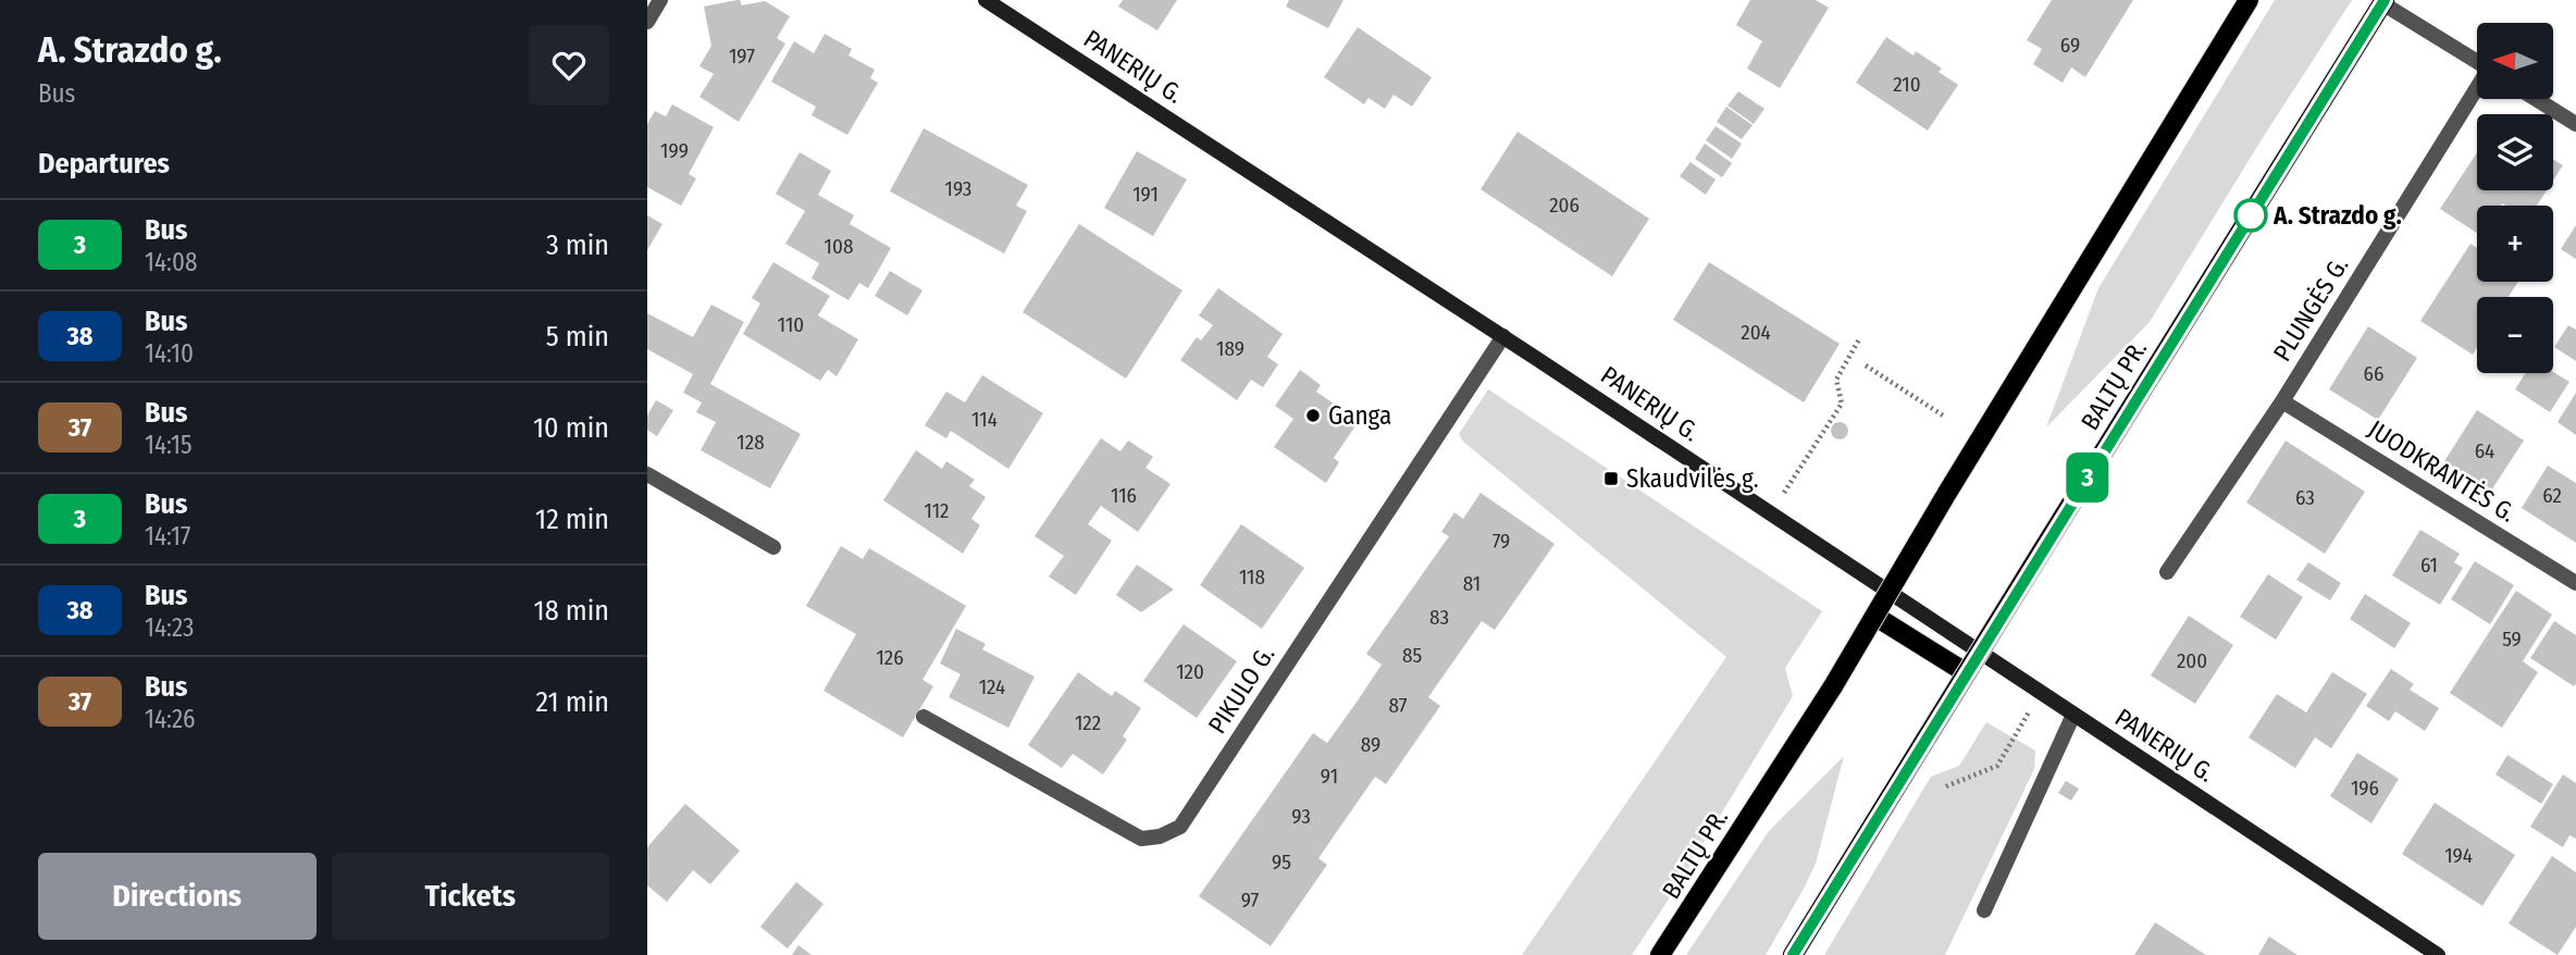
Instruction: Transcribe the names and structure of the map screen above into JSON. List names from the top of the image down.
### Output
{
  "streets": {
    "main road": ["PANERIŲ G.", "BALTŲ PR."],
    "street": ["PLUNGĖS G.", "JUODKRANTĖS G.", "PIKULO G."]
  },
  "crossings": [
    ["PANERIŲ G.", "PIKULO G."],
    ["PLUNGĖS G.", "JUODKRANTĖS G."]
  ],
  "places": {
    "other": ["A. Strazdo g.", "Ganga"],
    "transit": ["Skaudvilės g."]
  },
  "lines": ["bus line 3"],
  "house_numbers": [
    "69",
    "197",
    "210",
    "199",
    "193",
    "191",
    "206",
    "108",
    "110",
    "204",
    "189",
    "66",
    "114",
    "128",
    "64",
    "116",
    "62",
    "63",
    "112",
    "79",
    "61",
    "118",
    "81",
    "83",
    "59",
    "85",
    "126",
    "200",
    "120",
    "124",
    "87",
    "122",
    "89",
    "91",
    "196",
    "93",
    "194",
    "95",
    "97"
  ],
  "north": "left",
  "page": {
    "heading": [
      ["A. Strazdo g.", "Bus"],
      "Departures"
    ],
    "on_map": "3",
    "map_buttons": ["+", "−"],
    "list": [
      {
        "mark": "3",
        "name": "Bus",
        "note": "14:08",
        "value": "3 min"
      },
      {
        "mark": "38",
        "name": "Bus",
        "note": "14:10",
        "value": "5 min"
      },
      {
        "mark": "37",
        "name": "Bus",
        "note": "14:15",
        "value": "10 min"
      },
      {
        "mark": "3",
        "name": "Bus",
        "note": "14:17",
        "value": "12 min"
      },
      {
        "mark": "38",
        "name": "Bus",
        "note": "14:23",
        "value": "18 min"
      },
      {
        "mark": "37",
        "name": "Bus",
        "note": "14:26",
        "value": "21 min"
      }
    ],
    "buttons": ["Directions", "Tickets"]
  }
}
